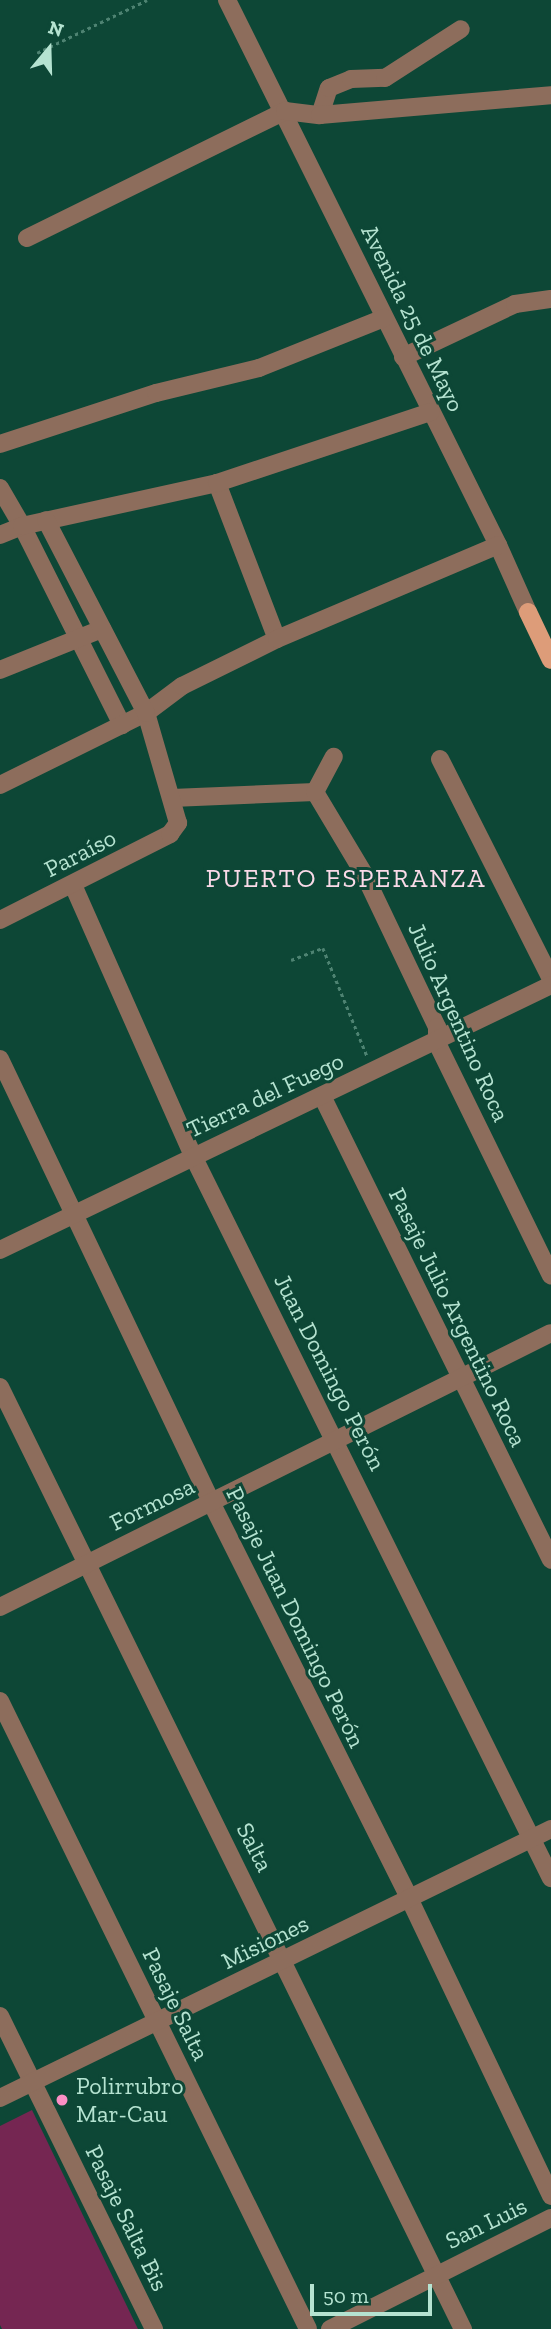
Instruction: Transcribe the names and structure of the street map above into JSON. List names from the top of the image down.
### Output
{
  "streets": {
    "main road": ["Avenida 25 de Mayo"],
    "street": [
      "Paraíso",
      "Julio Argentino Roca",
      "Tierra del Fuego",
      "Pasaje Julio Argentino Roca",
      "Juan Domingo Perón",
      "Formosa",
      "Pasaje Juan Domingo Perón",
      "Salta",
      "Misiones",
      "Pasaje Salta",
      "Pasaje Salta Bis",
      "San Luis"
    ]
  },
  "crossings": [
    ["Paraíso", "Juan Domingo Perón"],
    ["Julio Argentino Roca", "Tierra del Fuego"],
    ["Tierra del Fuego", "Pasaje Julio Argentino Roca"],
    ["Tierra del Fuego", "Juan Domingo Perón"],
    ["Tierra del Fuego", "Pasaje Juan Domingo Perón"],
    ["Pasaje Julio Argentino Roca", "Formosa"],
    ["Juan Domingo Perón", "Formosa"],
    ["Juan Domingo Perón", "Misiones"],
    ["Formosa", "Pasaje Juan Domingo Perón"],
    ["Formosa", "Salta"],
    ["Pasaje Juan Domingo Perón", "Misiones"],
    ["Salta", "Misiones"],
    ["Salta", "San Luis"],
    ["Misiones", "Pasaje Salta"],
    ["Misiones", "Pasaje Salta Bis"]
  ],
  "districts": ["PUERTO ESPERANZA"],
  "places": ["Polirrubro Mar-Cau"],
  "scale_bar": "50 m",
  "north": "top"
}
